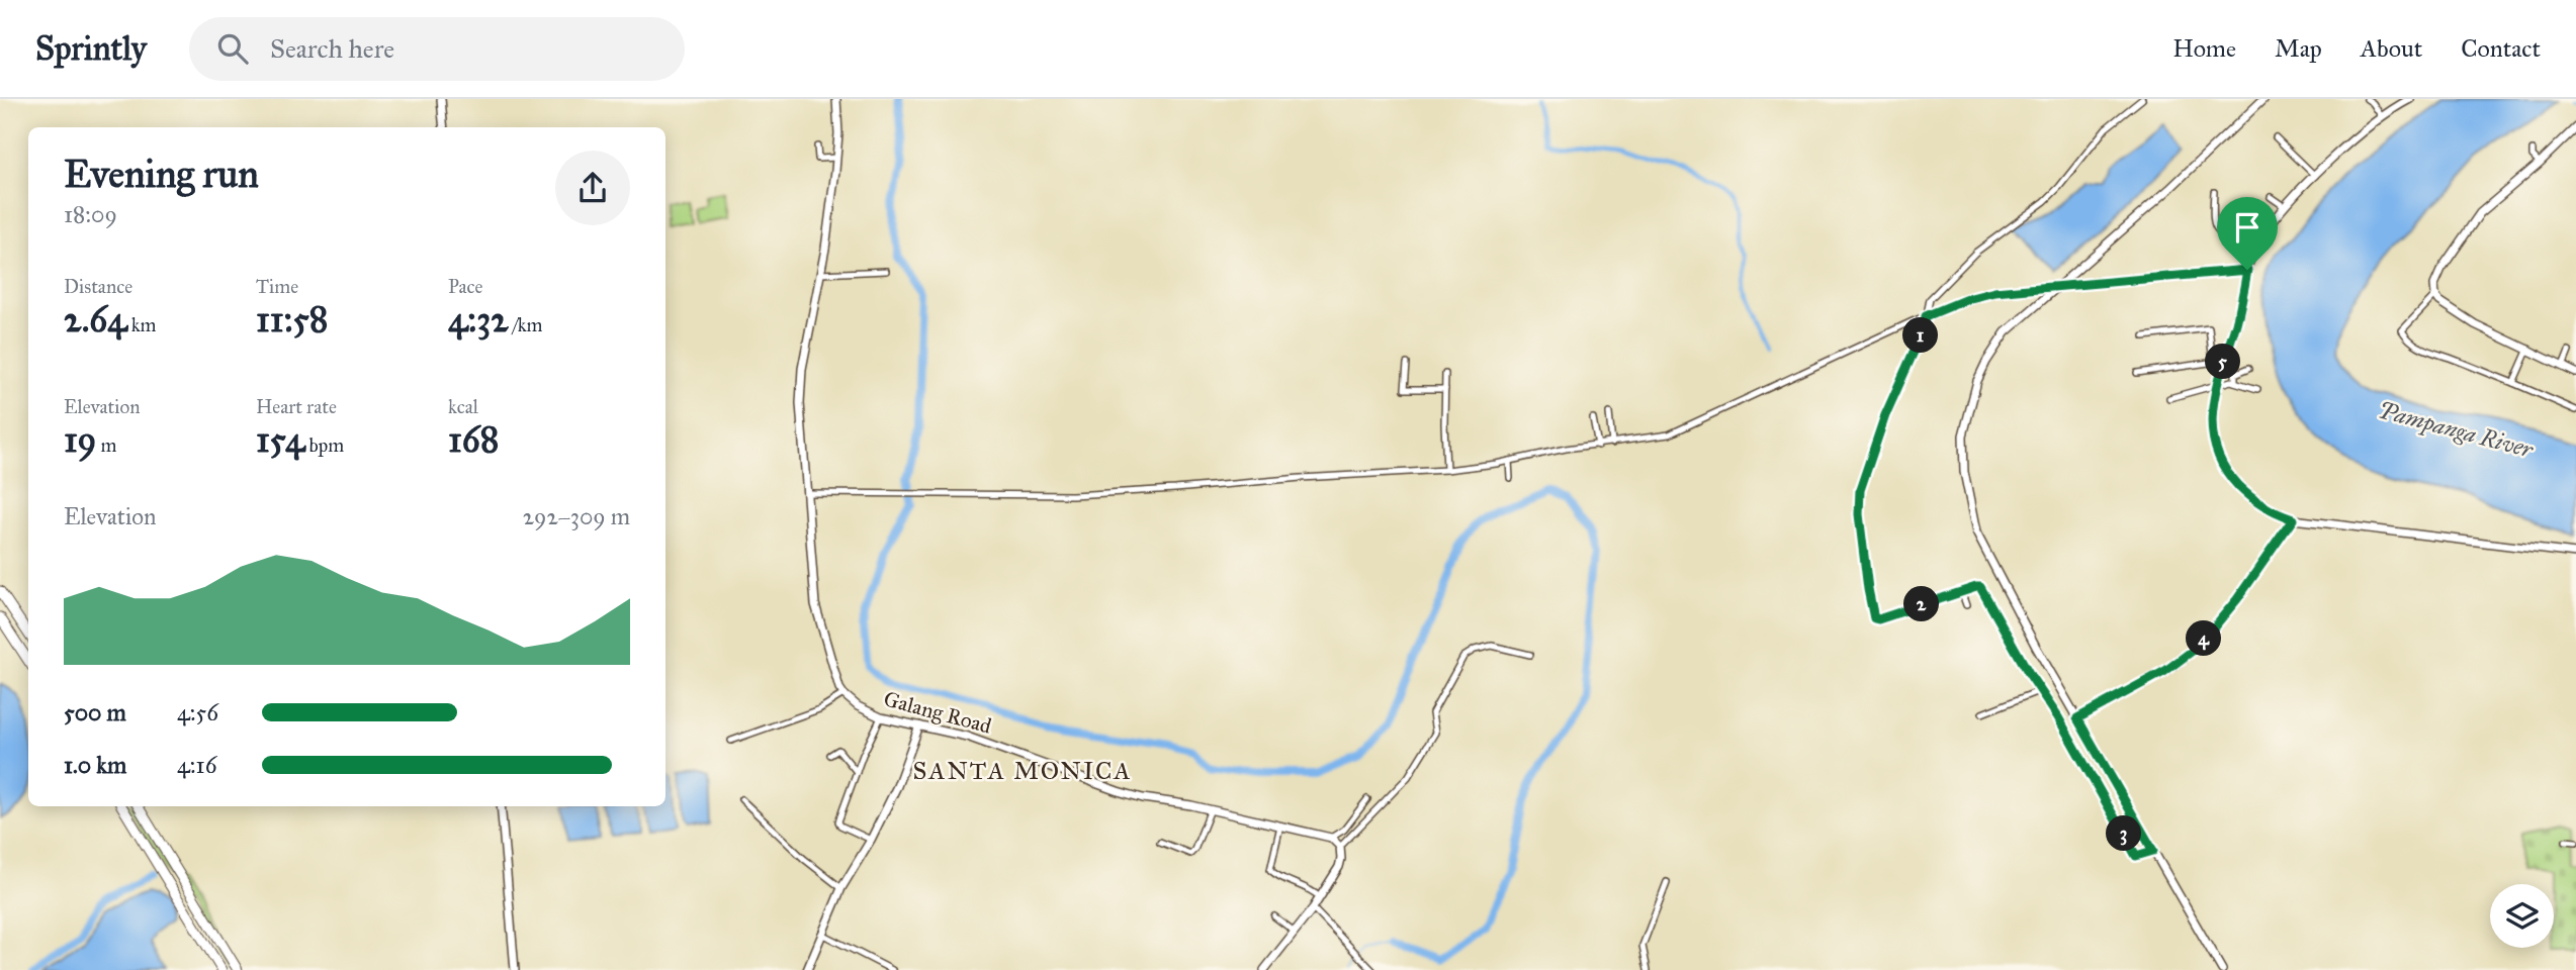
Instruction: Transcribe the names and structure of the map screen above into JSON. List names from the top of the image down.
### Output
{
  "streets": {
    "street": ["Galang Road"]
  },
  "districts": ["SANTA MONICA"],
  "water": ["Pampanga River"],
  "page": {
    "header": "Sprintly",
    "search": "Search here",
    "nav": [
      "Home",
      "Map",
      "About",
      "Contact"
    ],
    "heading": ["Evening run", "18:09"],
    "stats": [
      ["Distance", "2.64 km"],
      ["Time", "11:58"],
      ["Pace", "4:32 /km"],
      ["Elevation", "19 m"],
      ["Heart rate", "154 bpm"],
      ["kcal", "168"]
    ],
    "pins": [
      "1",
      "5",
      "2",
      "4",
      "3"
    ],
    "chart": ["Elevation", "292–309 m"],
    "list": [
      {
        "name": "500 m",
        "note": "4:56"
      },
      {
        "name": "1.0 km",
        "note": "4:16"
      }
    ]
  }
}
